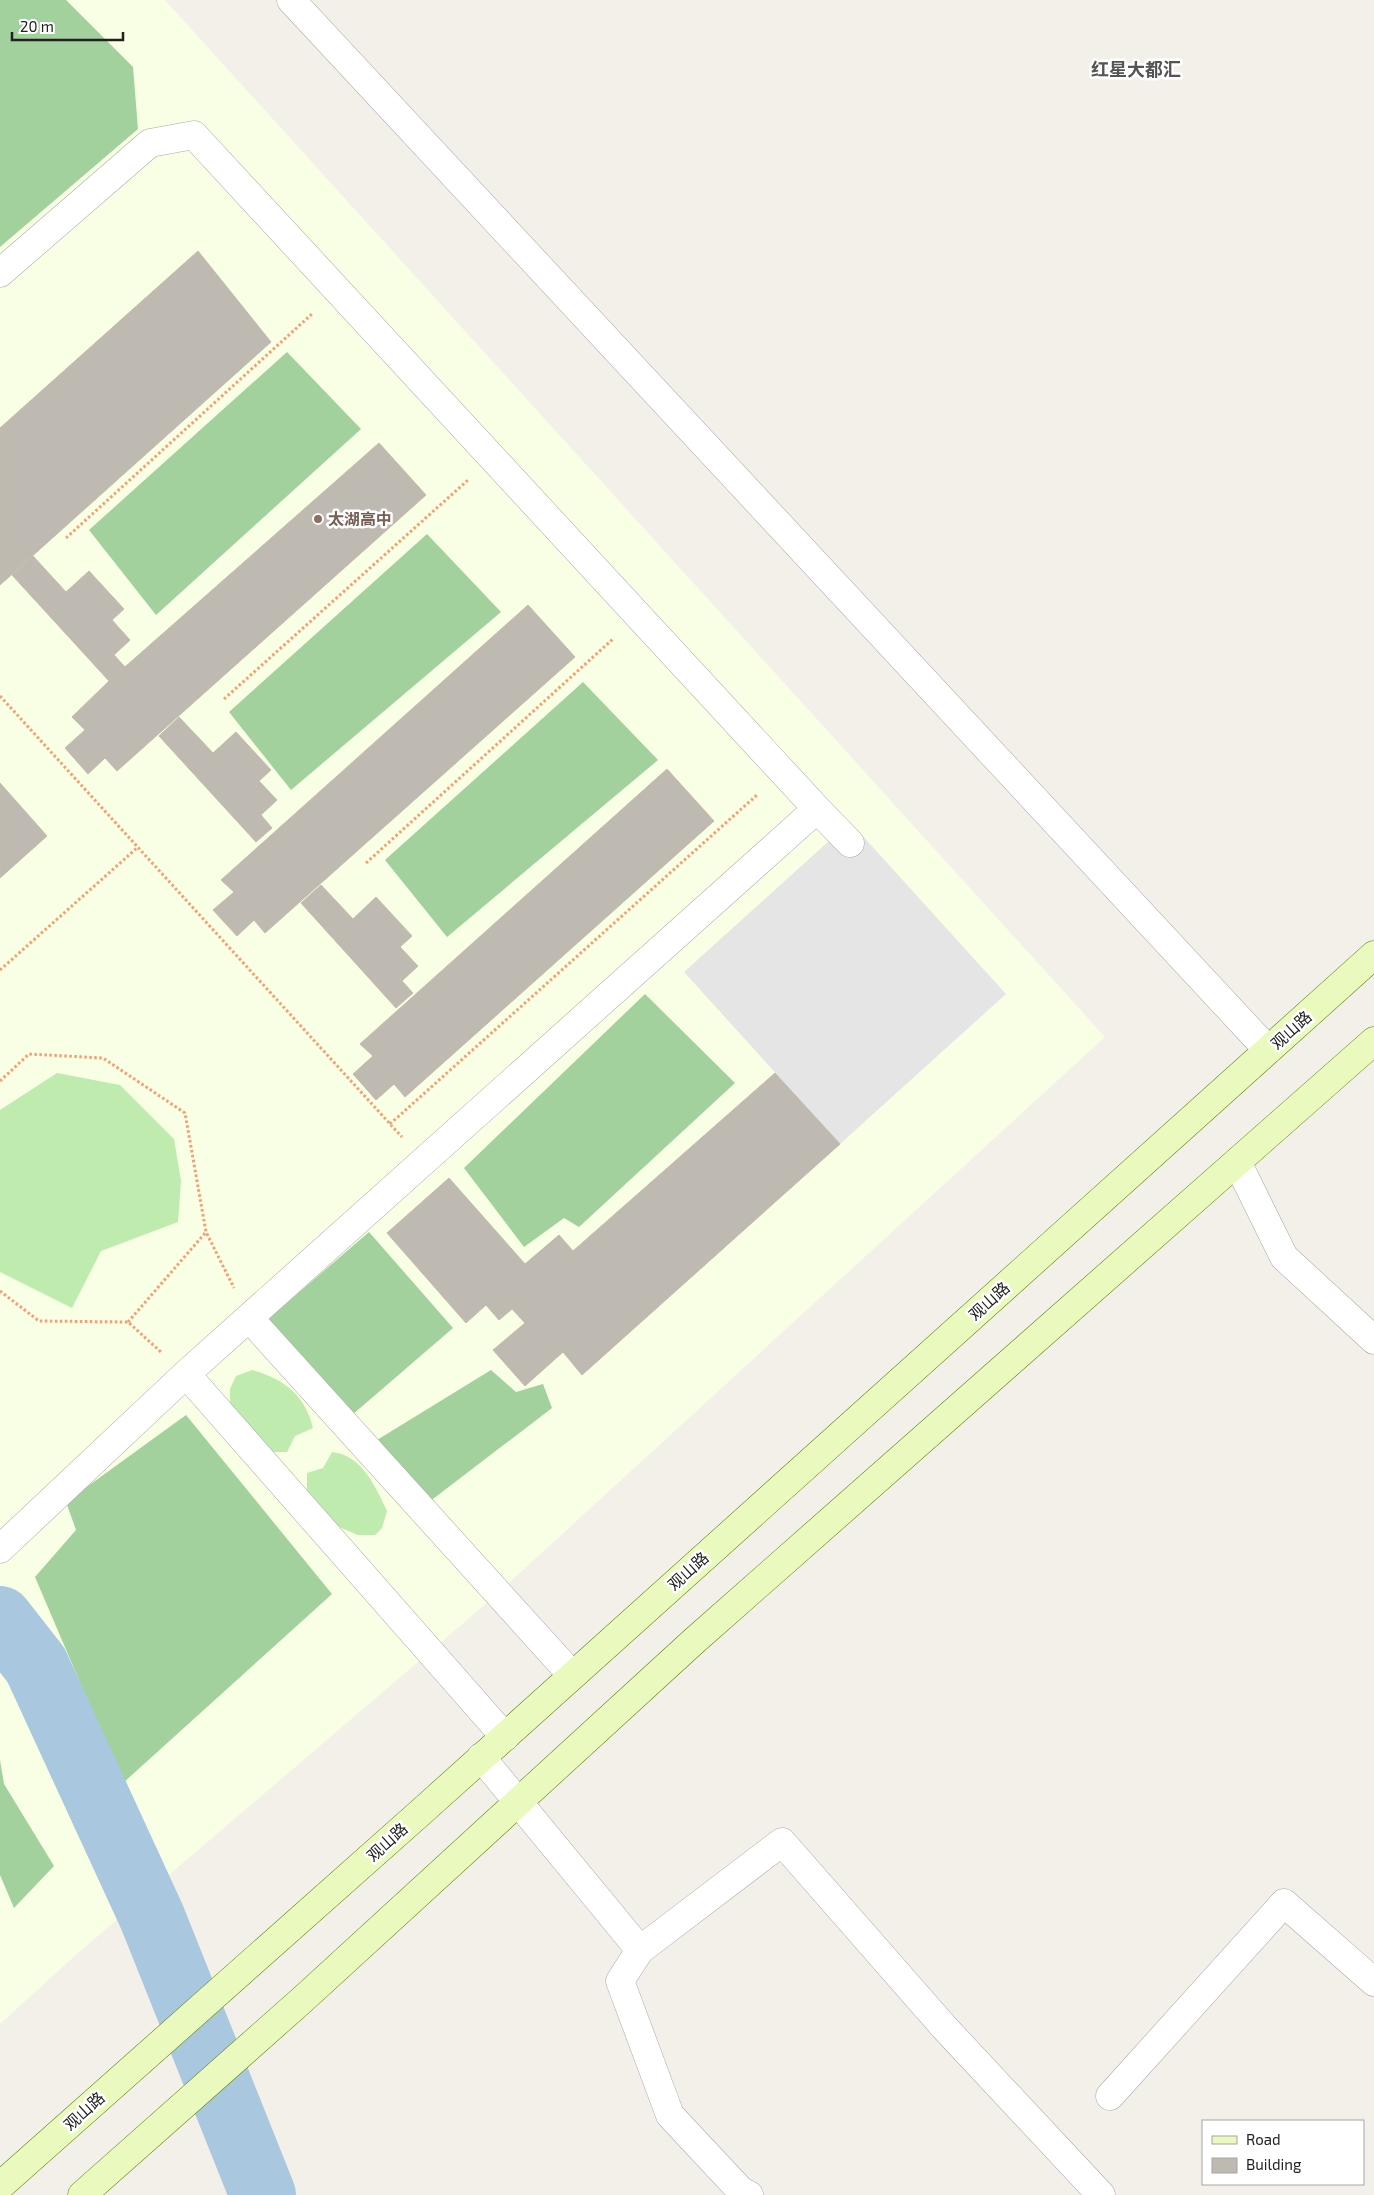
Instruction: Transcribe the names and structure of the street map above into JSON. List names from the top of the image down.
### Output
{
  "streets": {
    "main road": ["观山路"]
  },
  "districts": ["红星大都汇"],
  "places": ["太湖高中"],
  "legend": ["Road", "Building"],
  "scale_bar": "20 m"
}
